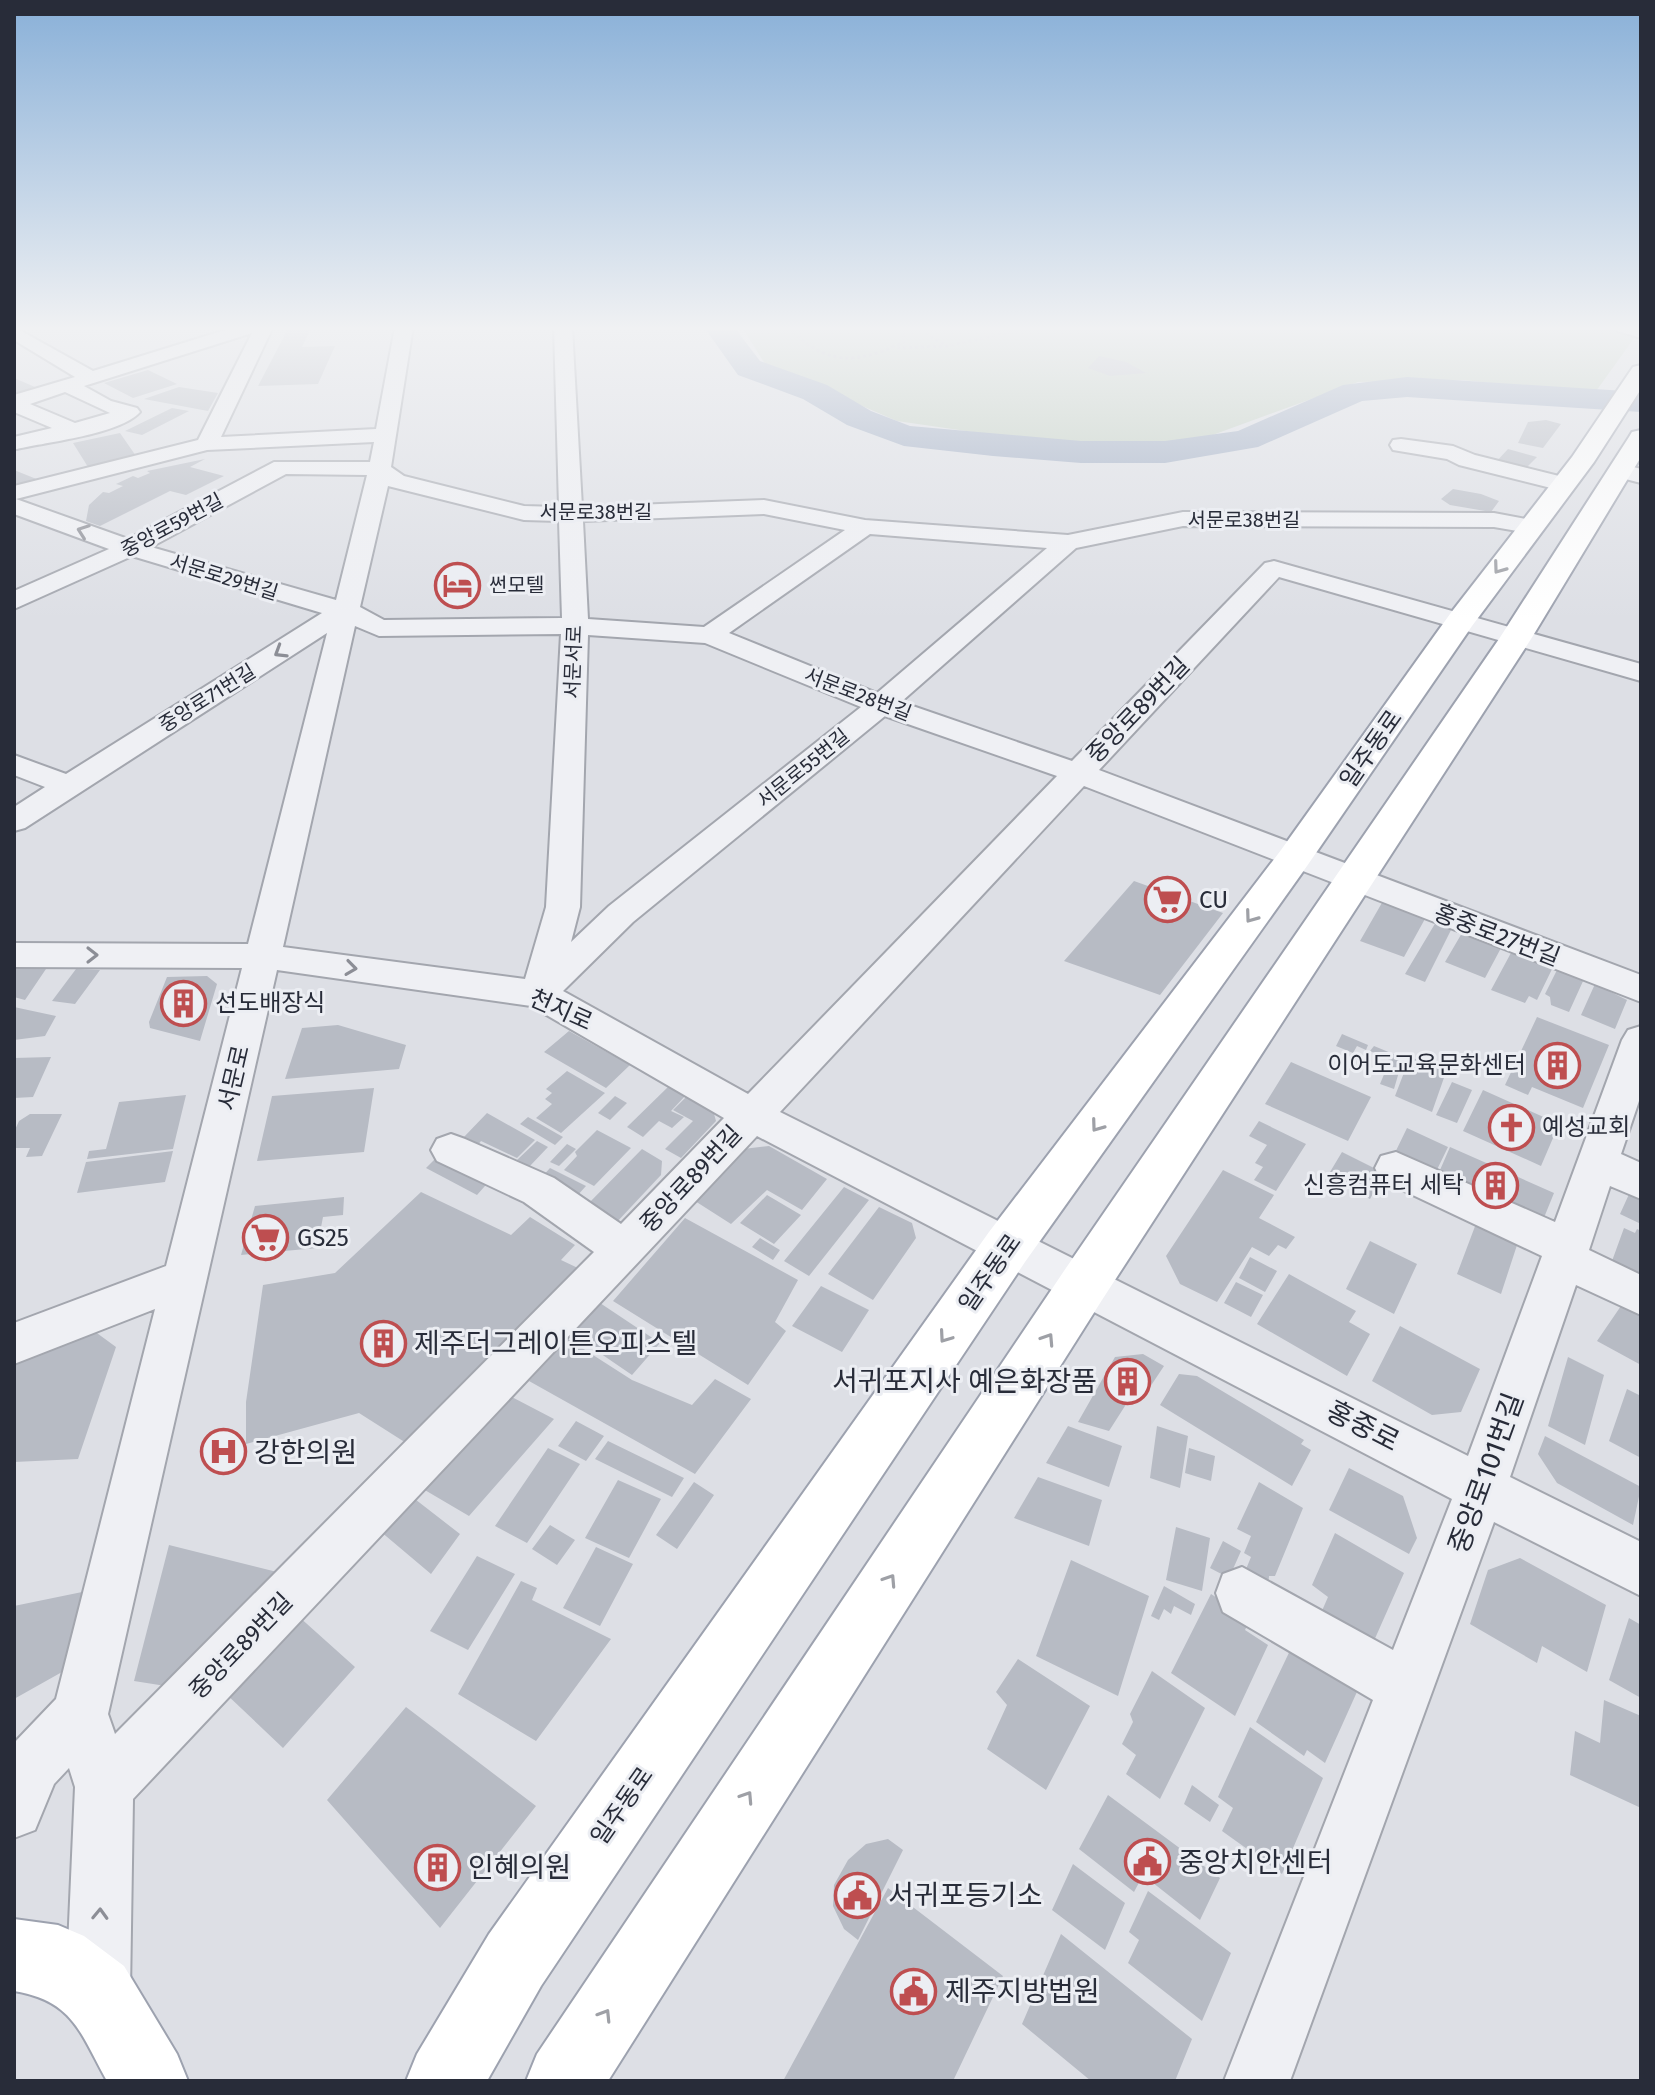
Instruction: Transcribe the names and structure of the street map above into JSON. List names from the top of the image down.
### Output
{
  "streets": {
    "main road": ["일주동로"],
    "street": [
      "서문로38번길",
      "중앙로59번길",
      "서문로29번길",
      "서문서로",
      "서문로28번길",
      "중앙로71번길",
      "중앙로89번길",
      "서문로55번길",
      "홍중로27번길",
      "천지로",
      "서문로",
      "홍중로",
      "중앙로101번길"
    ]
  },
  "crossings": [
    ["서문로38번길", "중앙로59번길"],
    ["서문로38번길", "서문서로"],
    ["서문로38번길", "일주동로"],
    ["서문로38번길", "서문로55번길"],
    ["서문로38번길", "서문로"],
    ["중앙로59번길", "서문로29번길"],
    ["중앙로59번길", "서문로"],
    ["서문로29번길", "서문로28번길"],
    ["서문로29번길", "중앙로71번길"],
    ["서문로29번길", "서문로"],
    ["서문서로", "서문로28번길"],
    ["서문서로", "서문로55번길"],
    ["서문서로", "천지로"],
    ["서문로28번길", "중앙로71번길"],
    ["서문로28번길", "중앙로89번길"],
    ["서문로28번길", "일주동로"],
    ["서문로28번길", "서문로55번길"],
    ["서문로28번길", "홍중로27번길"],
    ["서문로28번길", "서문로"],
    ["중앙로71번길", "서문로"],
    ["중앙로89번길", "천지로"],
    ["일주동로", "천지로"],
    ["일주동로", "홍중로"],
    ["서문로55번길", "천지로"],
    ["천지로", "서문로"],
    ["천지로", "홍중로"],
    ["홍중로", "중앙로101번길"]
  ],
  "one_way": ["천지로"],
  "places": {
    "hotel": ["썬모텔"],
    "supermarket": ["CU", "GS25"],
    "building": [
      "선도배장식",
      "이어도교육문화센터",
      "신흥컴퓨터 세탁",
      "제주더그레이튼오피스텔",
      "서귀포지사 예은화장품",
      "인혜의원"
    ],
    "church": ["예성교회"],
    "hospital": ["강한의원"],
    "public building": ["중앙치안센터", "서귀포등기소", "제주지방법원"]
  }
}
